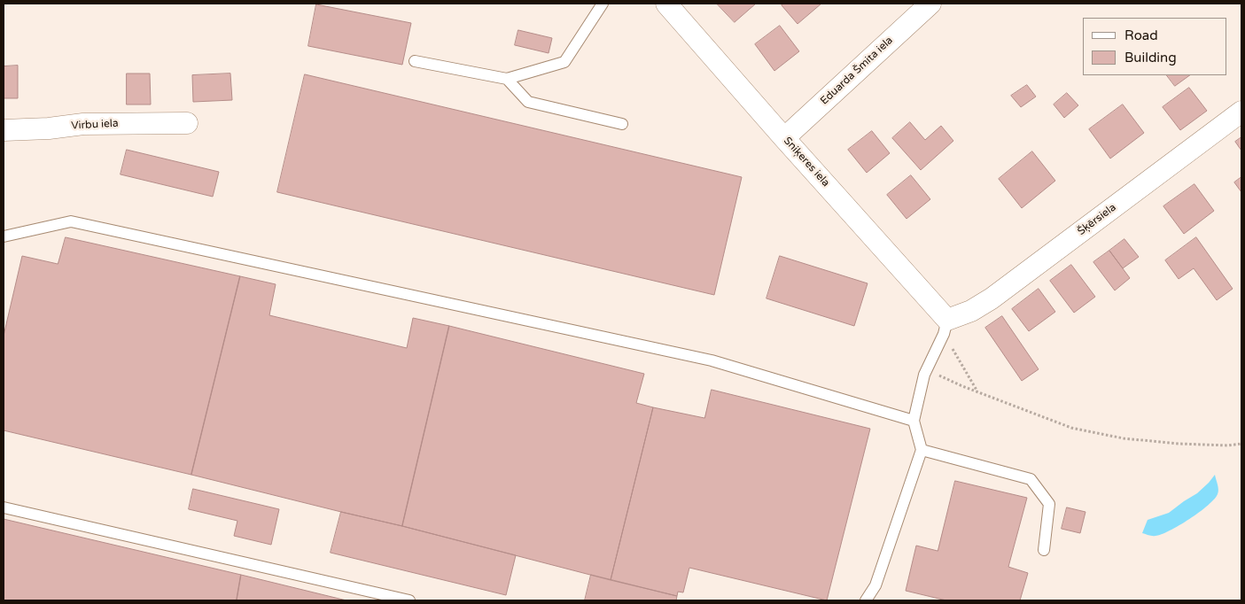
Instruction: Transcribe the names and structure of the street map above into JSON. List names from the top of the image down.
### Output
{
  "streets": {
    "street": [
      "Eduarda Šmita iela",
      "Virbu iela",
      "Sniķeres iela",
      "Šķērsiela"
    ]
  },
  "crossings": [
    ["Eduarda Šmita iela", "Sniķeres iela"],
    ["Sniķeres iela", "Šķērsiela"]
  ],
  "legend": ["Road", "Building"]
}
